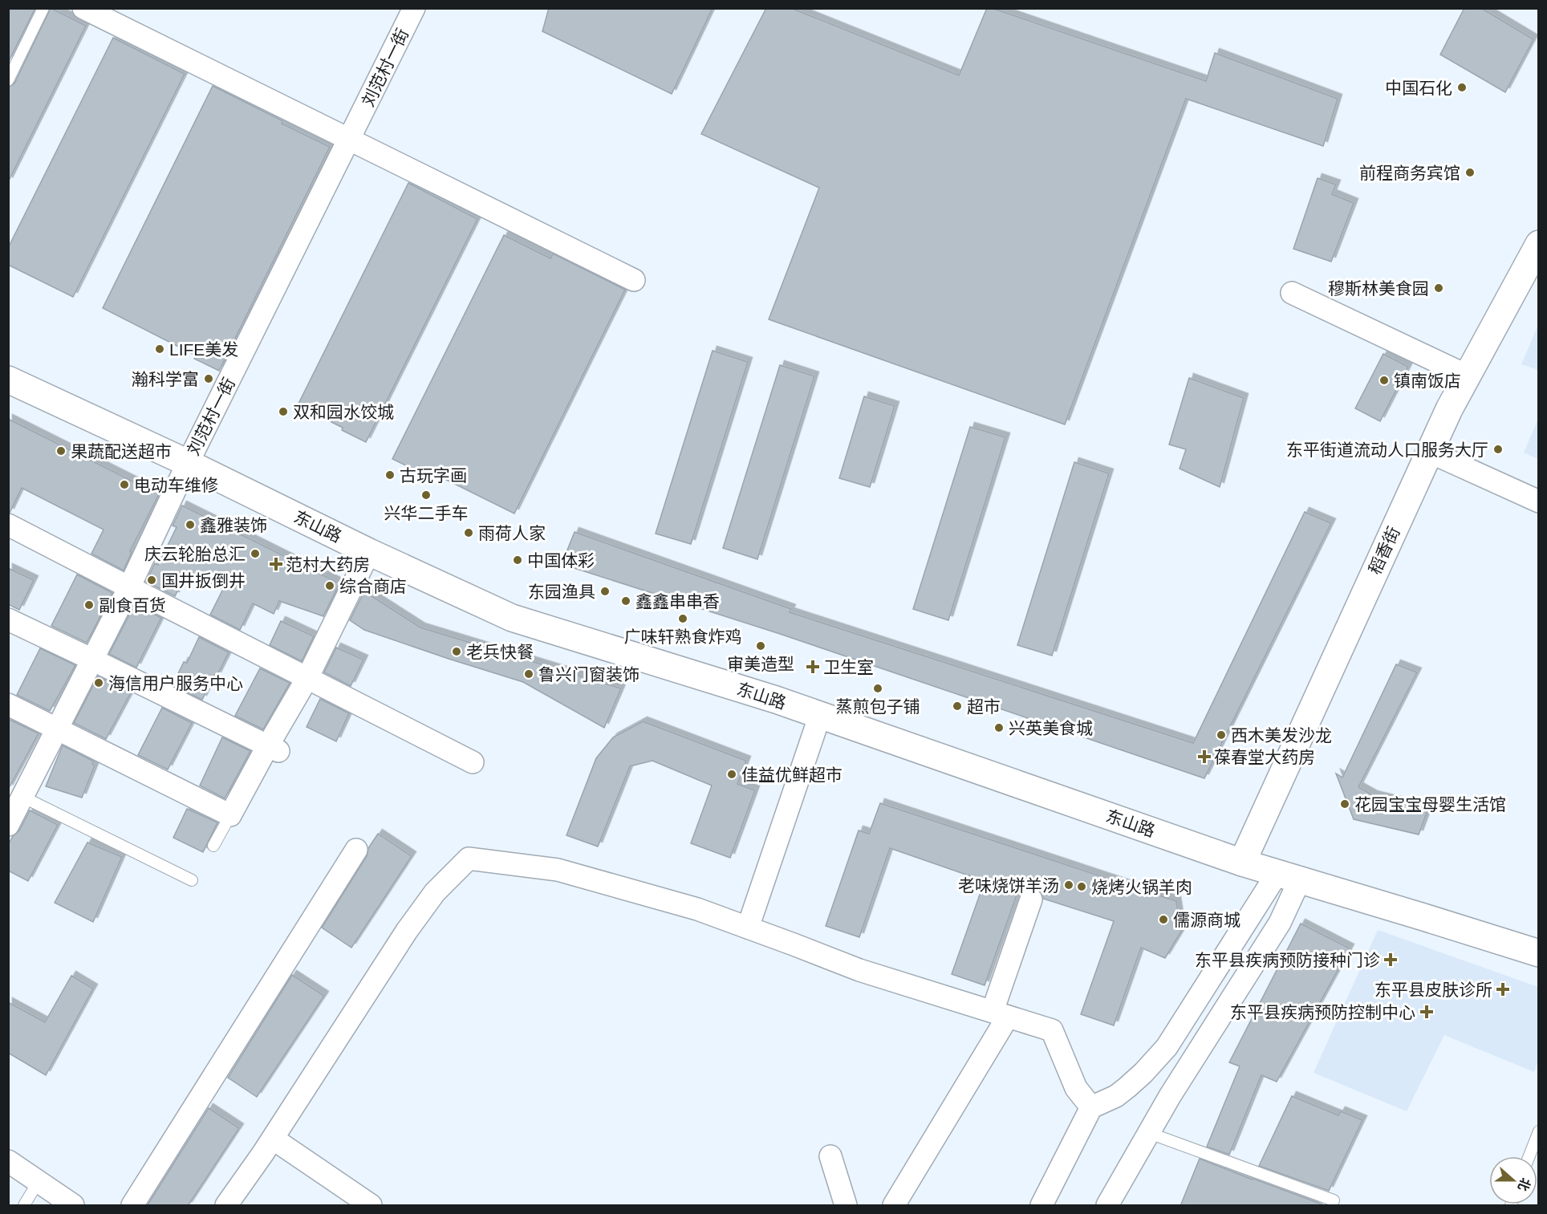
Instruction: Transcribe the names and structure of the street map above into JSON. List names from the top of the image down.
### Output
{
  "streets": {
    "street": ["刘范村一街", "东山路", "稻香街"]
  },
  "crossings": [
    ["刘范村一街", "东山路"],
    ["东山路", "稻香街"]
  ],
  "places": {
    "other": [
      "中国石化",
      "前程商务宾馆",
      "穆斯林美食园",
      "LIFE美发",
      "瀚科学富",
      "镇南饭店",
      "双和园水饺城",
      "东平街道流动人口服务大厅",
      "果蔬配送超市",
      "古玩字画",
      "电动车维修",
      "兴华二手车",
      "鑫雅装饰",
      "雨荷人家",
      "庆云轮胎总汇",
      "中国体彩",
      "国井扳倒井",
      "综合商店",
      "东园渔具",
      "鑫鑫串串香",
      "副食百货",
      "广味轩熟食炸鸡",
      "审美造型",
      "老兵快餐",
      "鲁兴门窗装饰",
      "海信用户服务中心",
      "蒸煎包子铺",
      "超市",
      "兴英美食城",
      "西木美发沙龙",
      "佳益优鲜超市",
      "花园宝宝母婴生活馆",
      "老味烧饼羊汤",
      "烧烤火锅羊肉",
      "儒源商城"
    ],
    "health": [
      "范村大药房",
      "卫生室",
      "葆春堂大药房",
      "东平县疾病预防接种门诊",
      "东平县皮肤诊所",
      "东平县疾病预防控制中心"
    ]
  },
  "north": "right"
}
